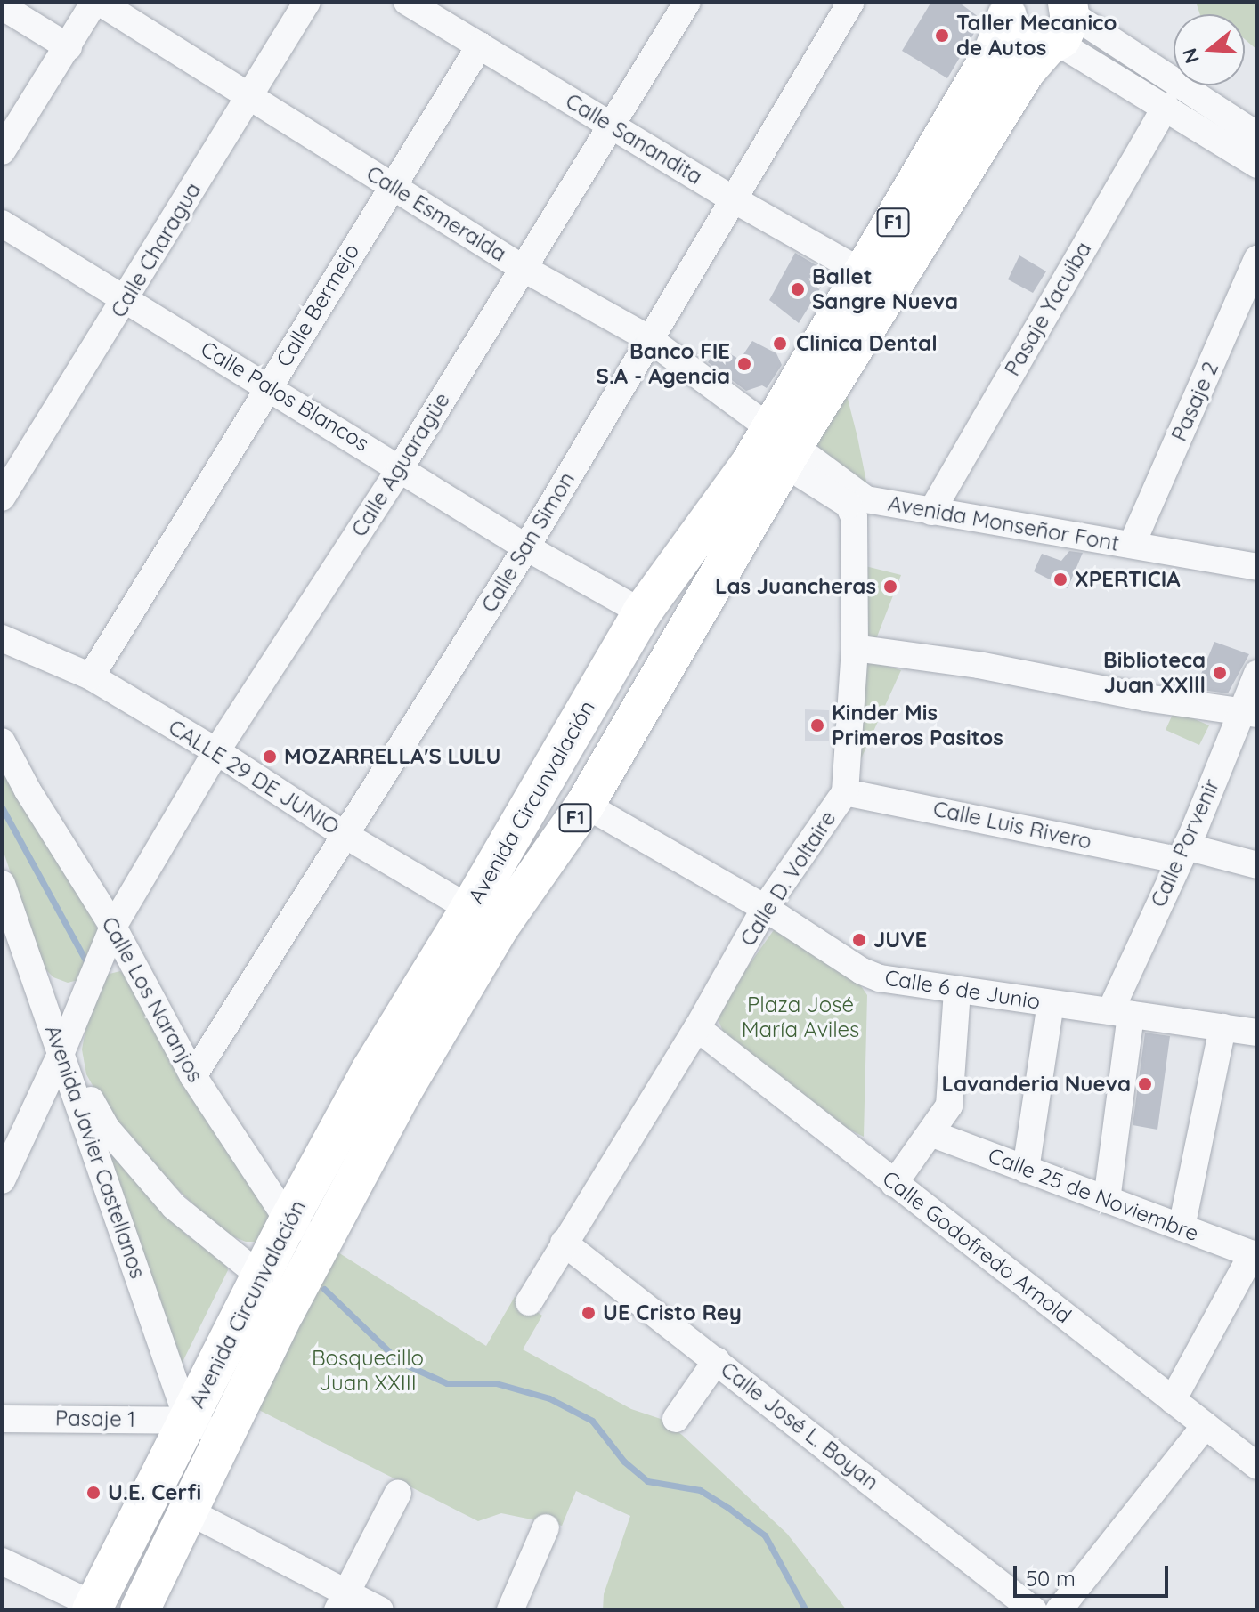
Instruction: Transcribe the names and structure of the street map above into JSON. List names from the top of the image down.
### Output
{
  "streets": {
    "highway": ["F1", "Avenida Circunvalación"],
    "street": [
      "Calle Sanandita",
      "Calle Esmeralda",
      "Calle Charagua",
      "Calle Bermejo",
      "Pasaje Yacuiba",
      "Calle Palos Blancos",
      "Pasaje 2",
      "Calle Aguaragüe",
      "Avenida Monseñor Font",
      "Calle San Simon",
      "CALLE 29 DE JUNIO",
      "Calle Luis Rivero",
      "Calle Porvenir",
      "Calle D. Voltaire",
      "Calle 6 de Junio",
      "Calle Los Naranjos",
      "Avenida Javier Castellanos",
      "Calle 25 de Noviembre",
      "Calle Godofredo Arnold",
      "Pasaje 1",
      "Calle José L. Boyan"
    ]
  },
  "crossings": [
    ["Calle Sanandita", "Calle Bermejo"],
    ["Calle Sanandita", "Calle Aguaragüe"],
    ["Calle Sanandita", "Calle San Simon"],
    ["Calle Sanandita", "Avenida Circunvalación"],
    ["Calle Esmeralda", "Calle Charagua"],
    ["Calle Esmeralda", "Calle Bermejo"],
    ["Calle Esmeralda", "Calle Aguaragüe"],
    ["Calle Esmeralda", "Avenida Monseñor Font"],
    ["Calle Esmeralda", "Calle San Simon"],
    ["Calle Esmeralda", "Avenida Circunvalación"],
    ["Calle Esmeralda", "Calle D. Voltaire"],
    ["F1", "Avenida Circunvalación"],
    ["Calle Charagua", "Calle Palos Blancos"],
    ["Calle Bermejo", "Calle Palos Blancos"],
    ["Calle Bermejo", "CALLE 29 DE JUNIO"],
    ["Pasaje Yacuiba", "Avenida Monseñor Font"],
    ["Calle Palos Blancos", "Calle Aguaragüe"],
    ["Calle Palos Blancos", "Calle San Simon"],
    ["Calle Palos Blancos", "Avenida Circunvalación"],
    ["Pasaje 2", "Avenida Monseñor Font"],
    ["Calle Aguaragüe", "CALLE 29 DE JUNIO"],
    ["Calle Aguaragüe", "Calle Los Naranjos"],
    ["Calle Aguaragüe", "Avenida Javier Castellanos"],
    ["Avenida Monseñor Font", "Avenida Circunvalación"],
    ["Avenida Monseñor Font", "Calle D. Voltaire"],
    ["Calle San Simon", "CALLE 29 DE JUNIO"],
    ["Calle San Simon", "Calle Los Naranjos"],
    ["CALLE 29 DE JUNIO", "Avenida Circunvalación"],
    ["Avenida Circunvalación", "Calle D. Voltaire"],
    ["Avenida Circunvalación", "Calle 6 de Junio"],
    ["Avenida Circunvalación", "Calle Los Naranjos"],
    ["Avenida Circunvalación", "Avenida Javier Castellanos"],
    ["Avenida Circunvalación", "Pasaje 1"],
    ["Calle Luis Rivero", "Calle Porvenir"],
    ["Calle Luis Rivero", "Calle D. Voltaire"],
    ["Calle Porvenir", "Calle 6 de Junio"],
    ["Calle Porvenir", "Calle 25 de Noviembre"],
    ["Calle D. Voltaire", "Calle 6 de Junio"],
    ["Calle D. Voltaire", "Calle Godofredo Arnold"],
    ["Calle D. Voltaire", "Calle José L. Boyan"],
    ["Avenida Javier Castellanos", "Pasaje 1"]
  ],
  "parks": ["Plaza José María Aviles", "Bosquecillo Juan XXIII"],
  "places": [
    "Taller Mecanico de Autos",
    "Ballet Sangre Nueva",
    "Clinica Dental",
    "Banco FIE S.A - Agencia",
    "XPERTICIA",
    "Las Juancheras",
    "Biblioteca Juan XXlll",
    "Kinder Mis Primeros Pasitos",
    "MOZARRELLA'S LULU",
    "JUVE",
    "Lavanderia Nueva",
    "UE Cristo Rey",
    "U.E. Cerfi"
  ],
  "scale_bar": "50 m",
  "north": "left"
}
